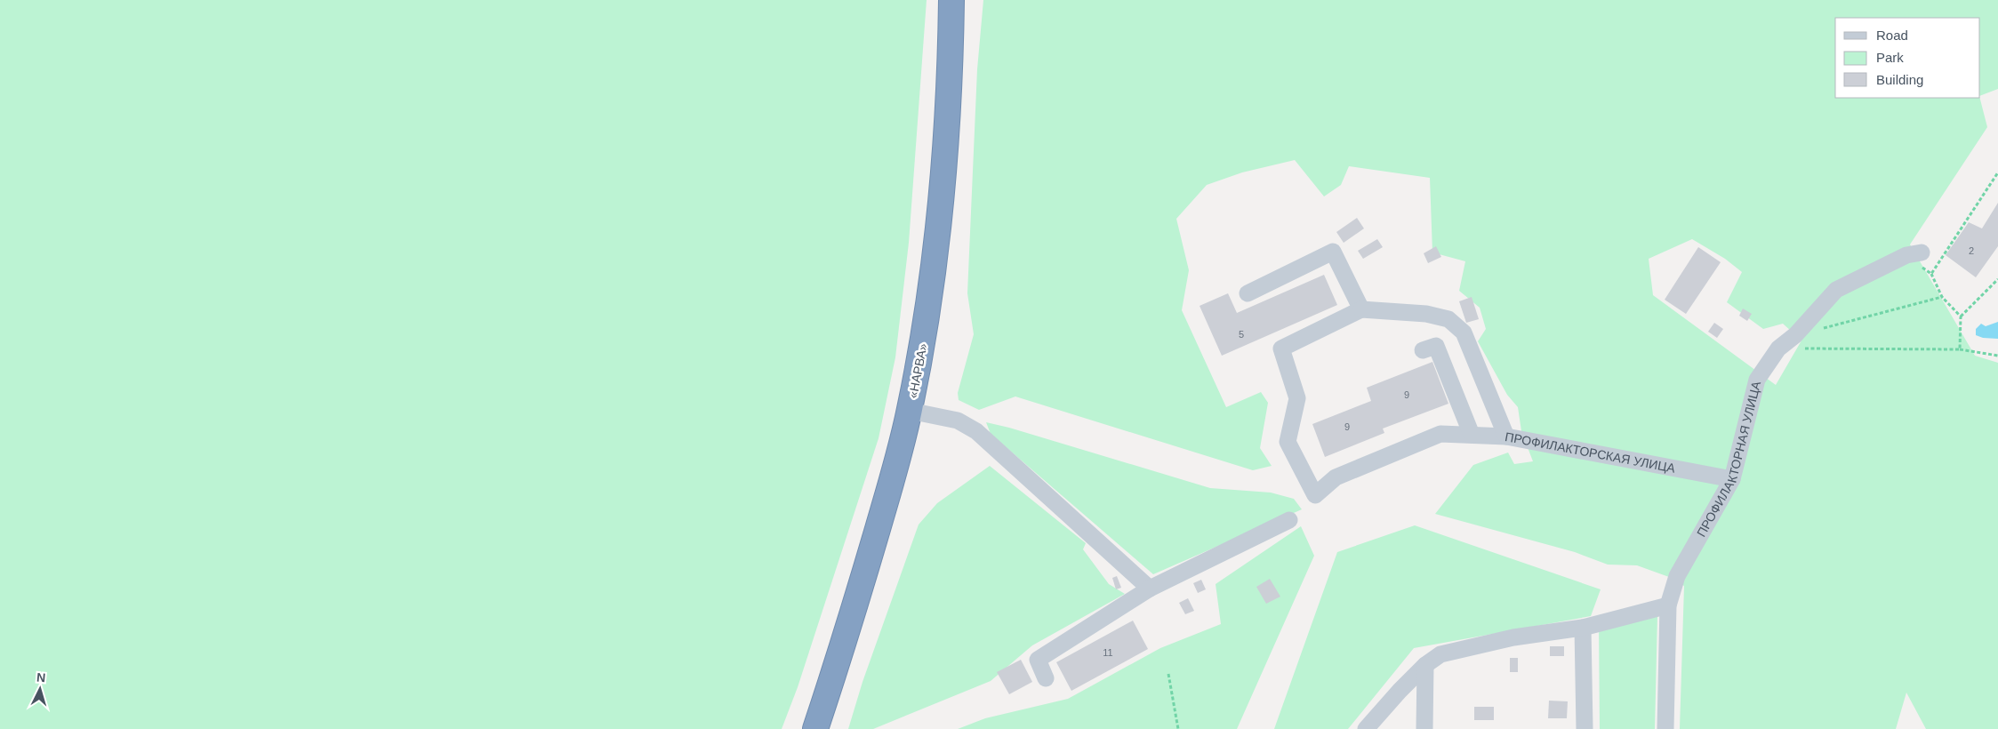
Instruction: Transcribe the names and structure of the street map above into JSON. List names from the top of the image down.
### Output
{
  "streets": {
    "highway": ["«НАРВА»"],
    "street": ["ПРОФИЛАКТОРСКАЯ УЛИЦА", "ПРОФИЛАКТОРНАЯ УЛИЦА"]
  },
  "crossings": [
    ["ПРОФИЛАКТОРСКАЯ УЛИЦА", "ПРОФИЛАКТОРНАЯ УЛИЦА"]
  ],
  "house_numbers": [
    "2",
    "5",
    "9",
    "9",
    "11"
  ],
  "legend": ["Road", "Park", "Building"],
  "north": "top"
}
